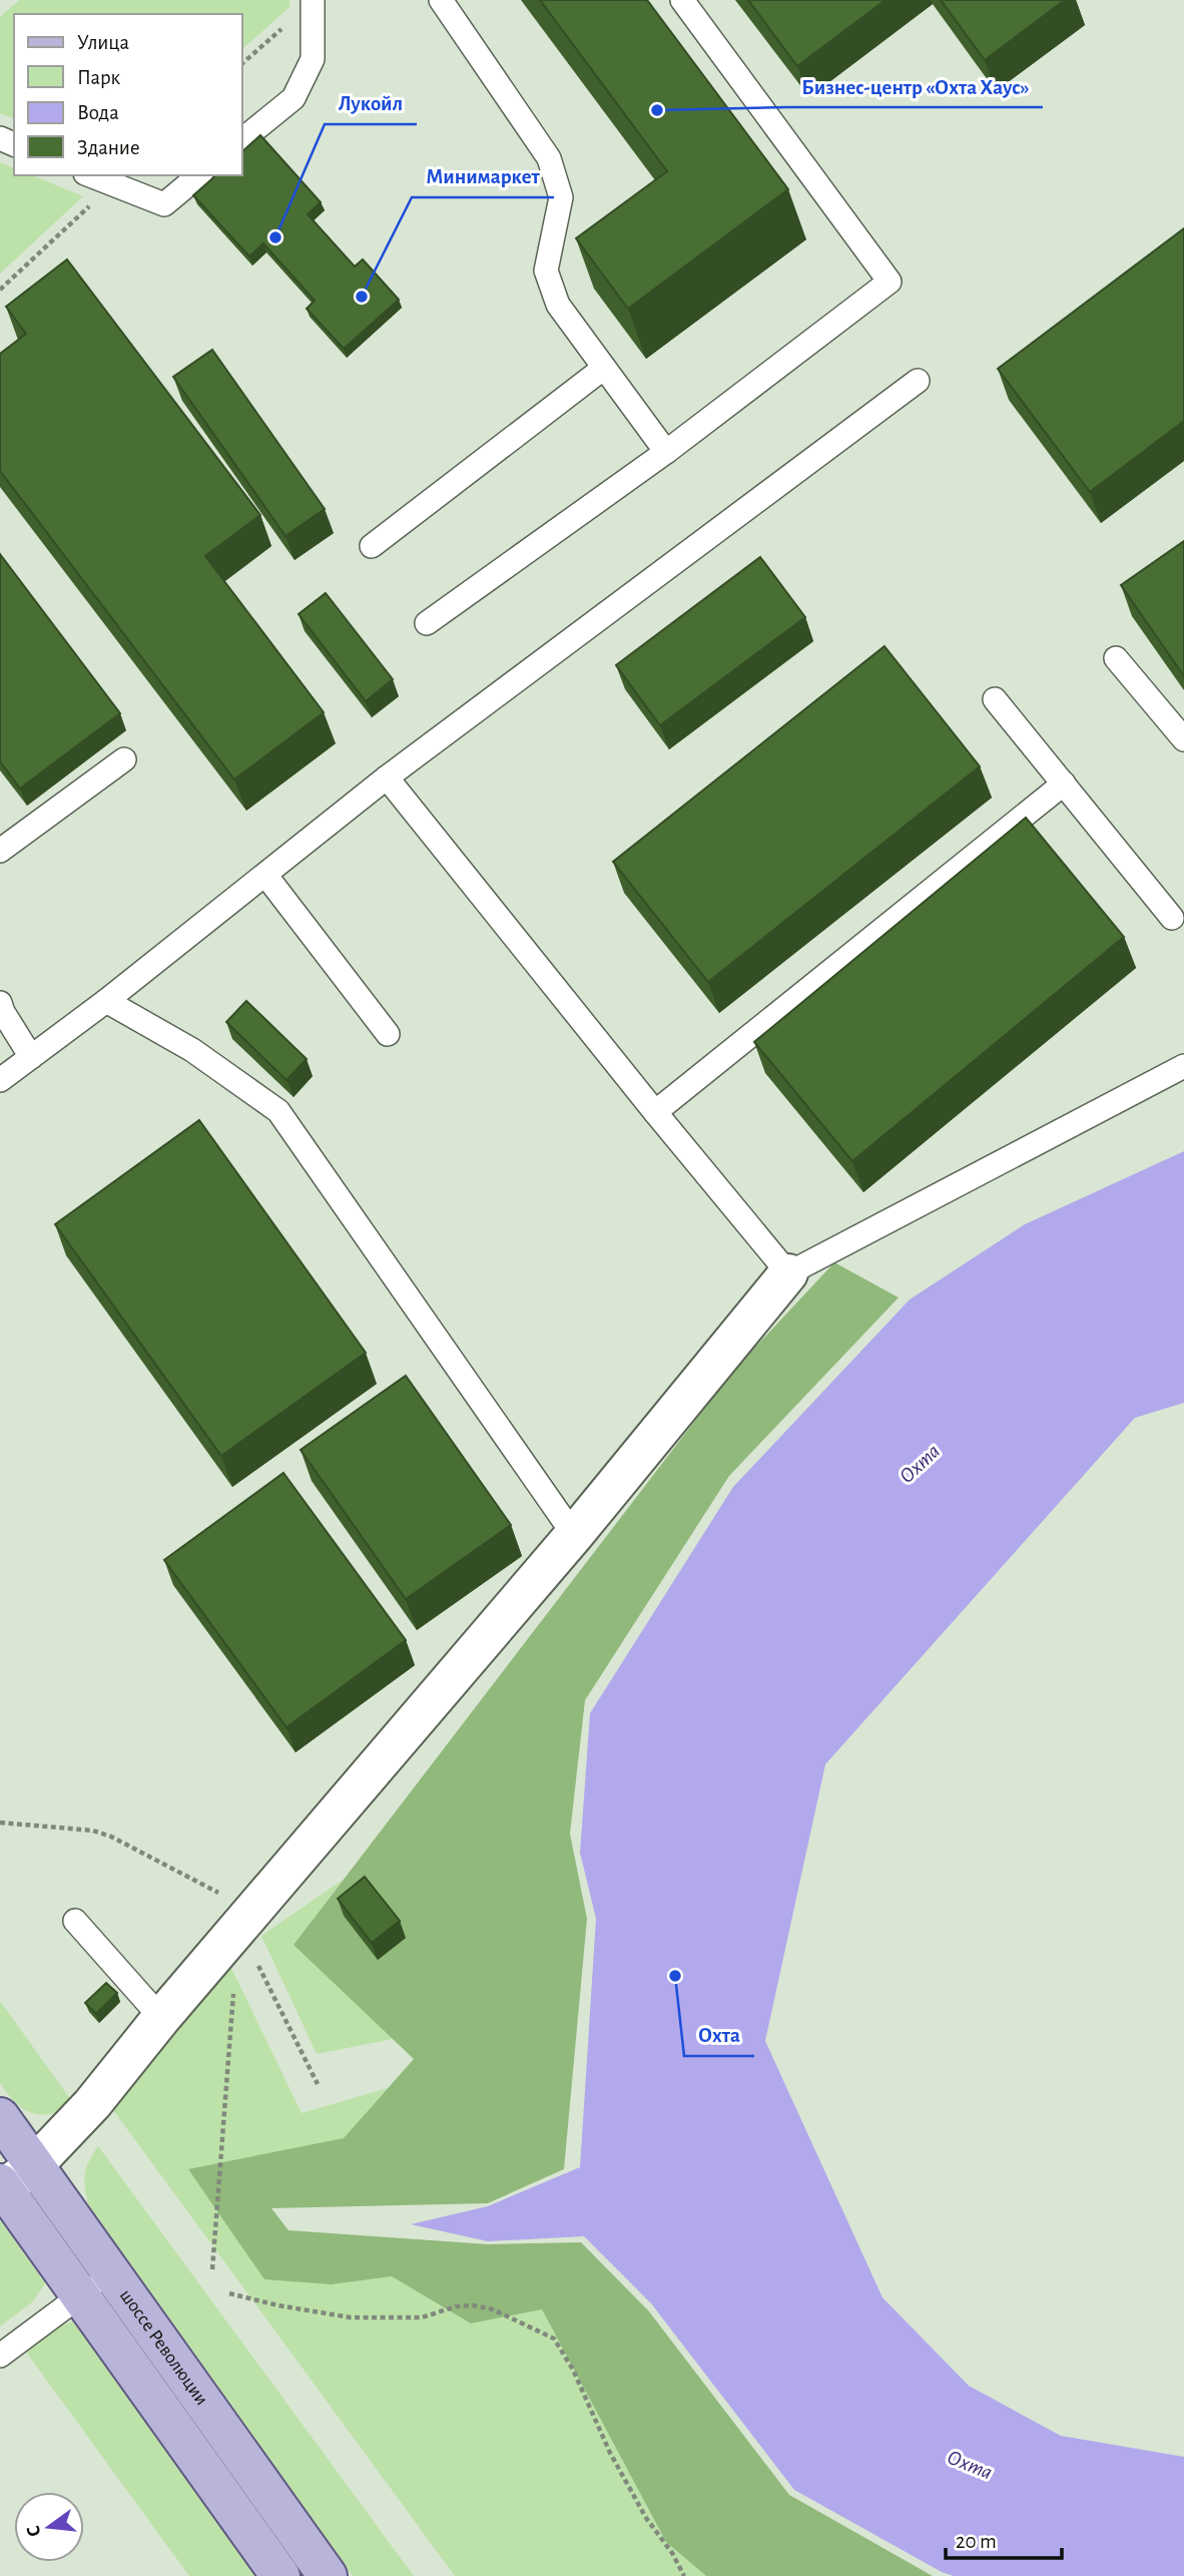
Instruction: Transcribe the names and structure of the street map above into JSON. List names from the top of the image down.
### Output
{
  "streets": {
    "main road": ["шоссе Революции"]
  },
  "water": ["Охта"],
  "places": [
    "Бизнес-центр «Охта Хаус»",
    "Лукойл",
    "Минимаркет",
    "Охта"
  ],
  "legend": [
    "Улица",
    "Парк",
    "Вода",
    "Здание"
  ],
  "scale_bar": "20 m",
  "north": "left"
}
